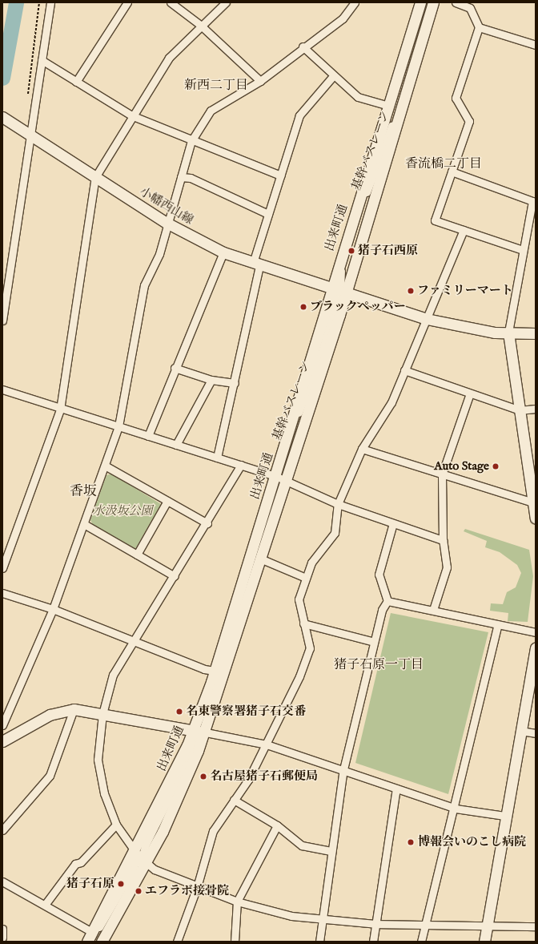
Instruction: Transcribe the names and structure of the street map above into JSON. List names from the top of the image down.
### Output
{
  "streets": {
    "main road": ["小幡西山線", "出来町通"]
  },
  "crossings": [
    ["小幡西山線", "出来町通"]
  ],
  "districts": [
    "新西二丁目",
    "香流橋二丁目",
    "香坂",
    "猪子石原一丁目"
  ],
  "parks": ["水汲坂公園"],
  "places": [
    "猪子石西原",
    "ファミリーマート",
    "ブラックペッパー",
    "Auto Stage",
    "名東警察署猪子石交番",
    "名古屋猪子石郵便局",
    "博報会いのこし病院",
    "猪子石原",
    "エフラボ接骨院"
  ]
}
